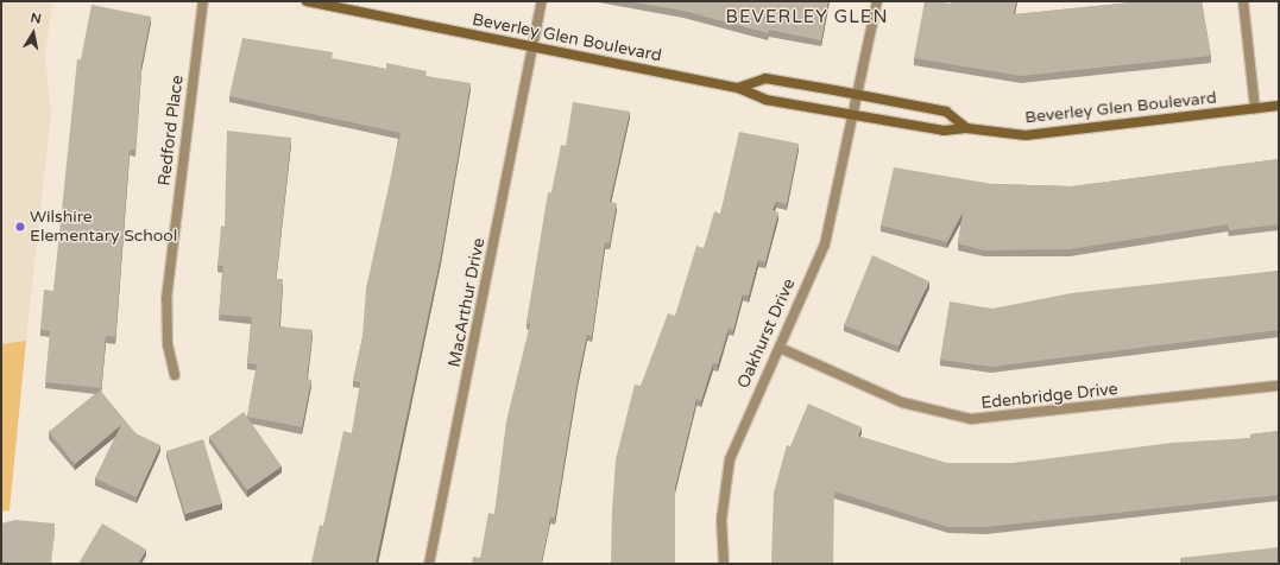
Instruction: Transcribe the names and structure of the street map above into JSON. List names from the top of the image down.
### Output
{
  "streets": {
    "street": [
      "Beverley Glen Boulevard",
      "Redford Place",
      "MacArthur Drive",
      "Oakhurst Drive",
      "Edenbridge Drive"
    ]
  },
  "crossings": [
    ["Beverley Glen Boulevard", "MacArthur Drive"],
    ["Beverley Glen Boulevard", "Oakhurst Drive"],
    ["Oakhurst Drive", "Edenbridge Drive"]
  ],
  "districts": ["BEVERLEY GLEN"],
  "places": ["Wilshire Elementary School"],
  "north": "top"
}
